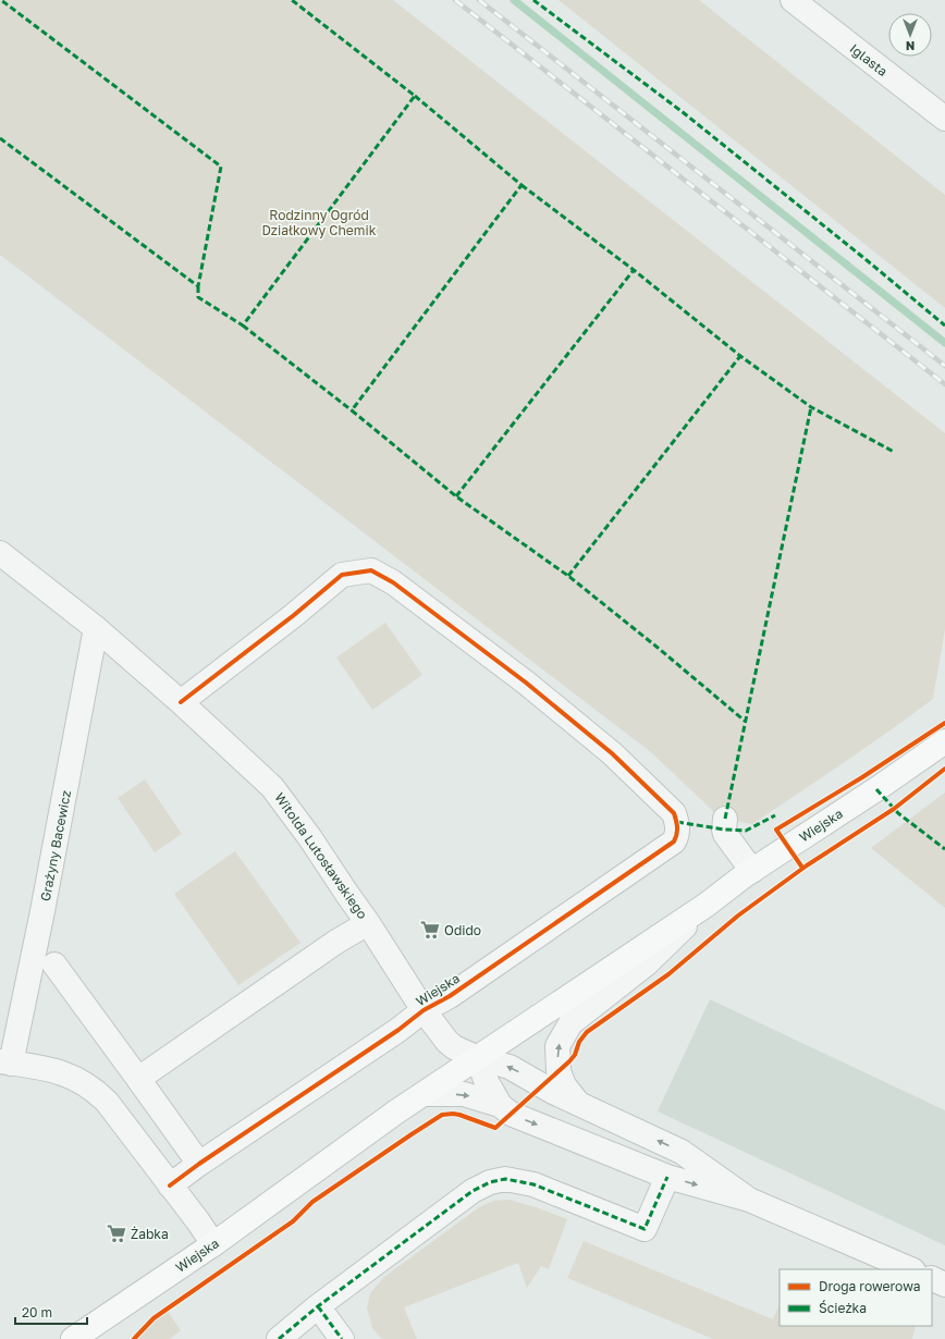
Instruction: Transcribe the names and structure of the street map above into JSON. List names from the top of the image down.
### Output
{
  "streets": {
    "main road": ["Wiejska"],
    "street": ["Iglasta", "Grażyny Bacewicz", "Witolda Lutosławskiego"]
  },
  "crossings": [
    ["Wiejska", "Witolda Lutosławskiego"],
    ["Grażyny Bacewicz", "Witolda Lutosławskiego"]
  ],
  "parks": ["Rodzinny Ogród Działkowy Chemik"],
  "places": {
    "supermarket": ["Odido", "Żabka"]
  },
  "legend": ["Droga rowerowa", "Ścieżka"],
  "scale_bar": "20 m",
  "north": "bottom"
}
